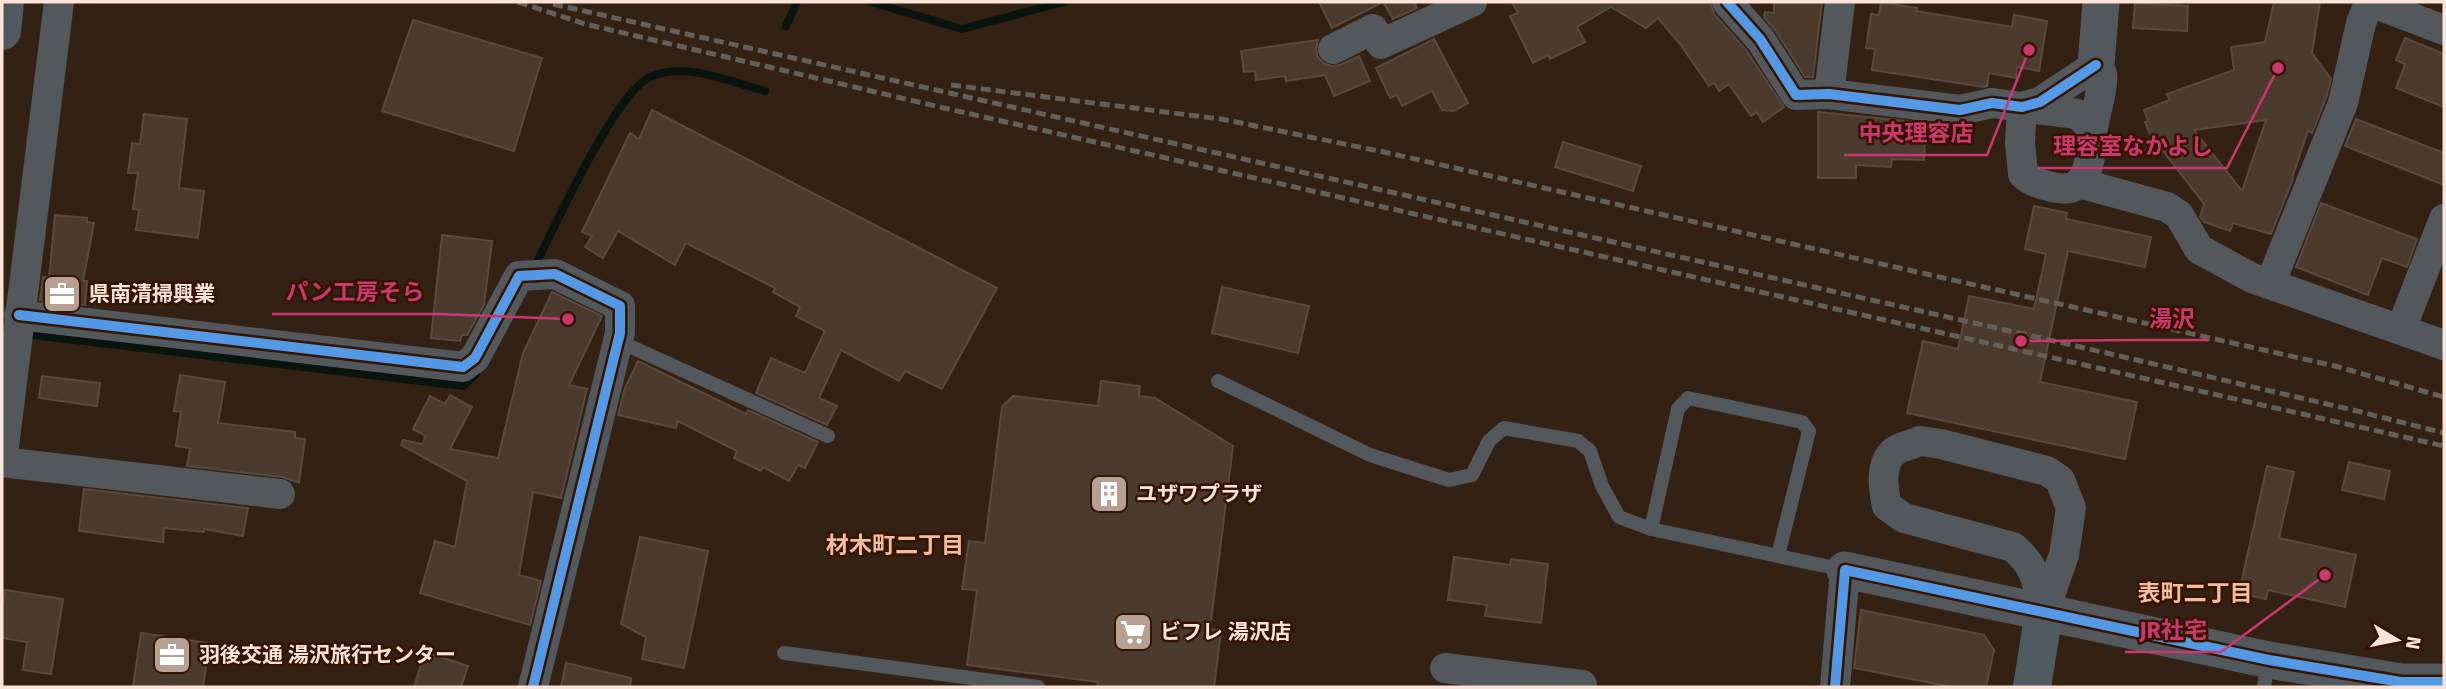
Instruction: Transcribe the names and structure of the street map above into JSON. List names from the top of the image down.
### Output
{
  "districts": ["材木町二丁目", "表町二丁目"],
  "places": {
    "other": [
      "中央理容店",
      "理容室なかよし",
      "パン工房そら",
      "湯沢",
      "JR社宅"
    ],
    "office": ["県南清掃興業", "羽後交通 湯沢旅行センター"],
    "building": ["ユザワプラザ"],
    "supermarket": ["ビフレ 湯沢店"]
  },
  "north": "right"
}
